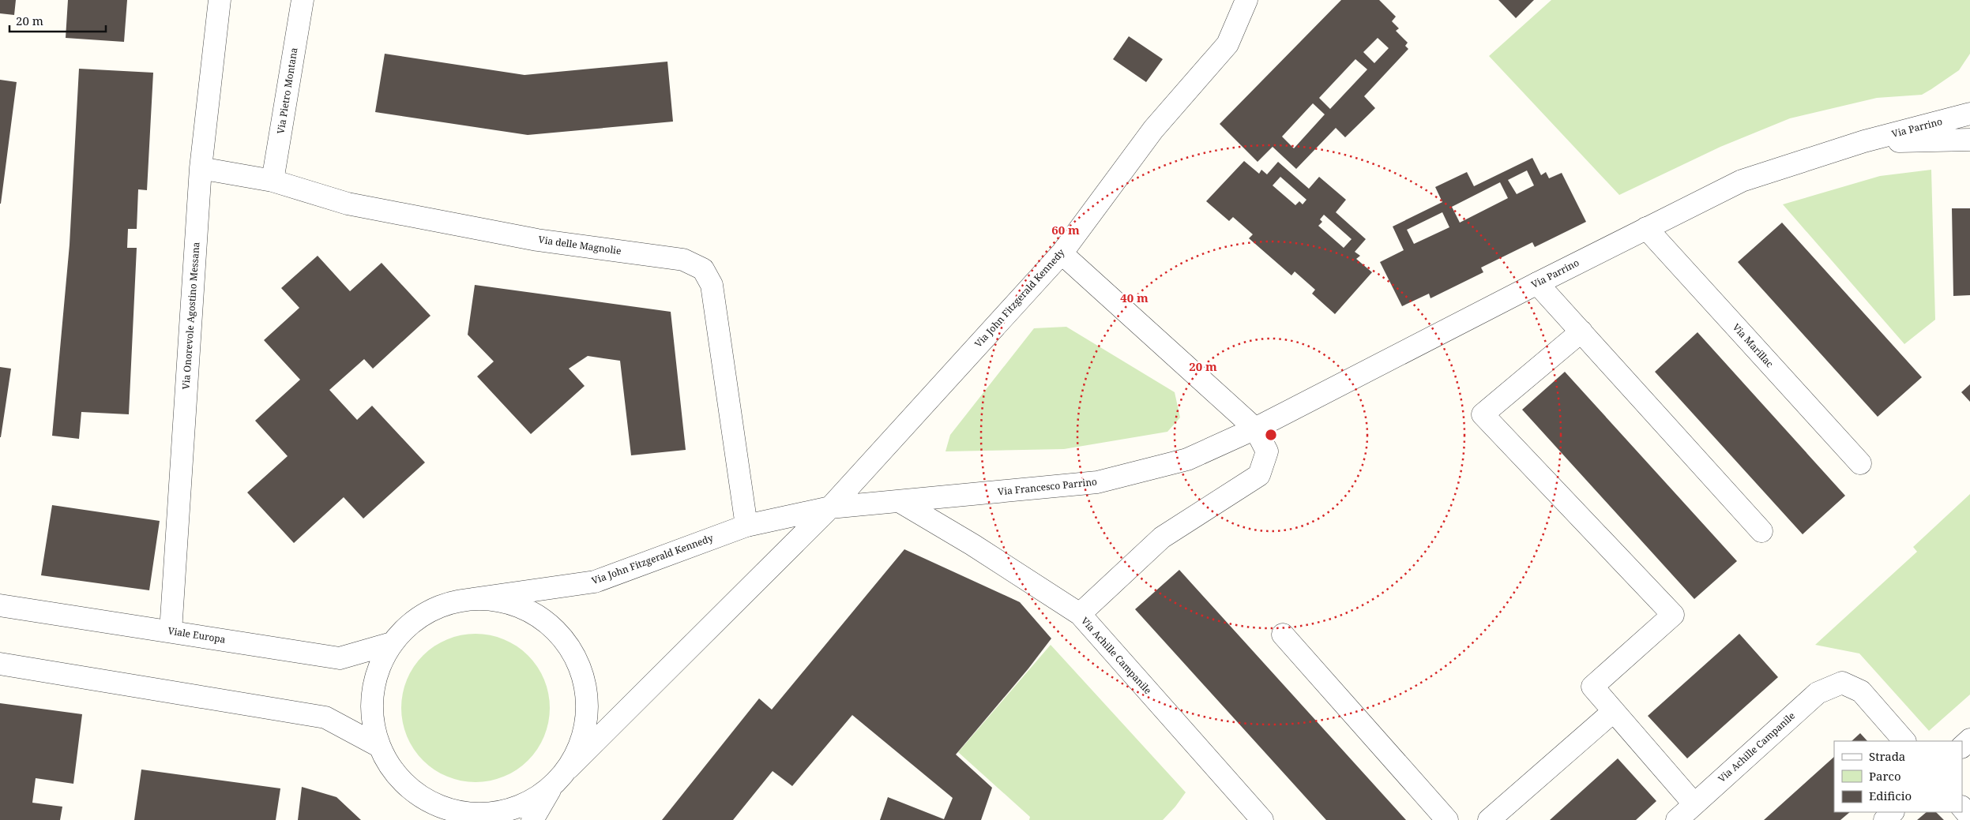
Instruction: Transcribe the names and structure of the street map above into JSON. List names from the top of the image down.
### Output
{
  "streets": {
    "street": [
      "Via Pietro Montana",
      "Via Parrino",
      "Via delle Magnolie",
      "Via John Fitzgerald Kennedy",
      "Via Onorevole Agostino Messana",
      "Via Marillac",
      "Via Francesco Parrino",
      "Viale Europa",
      "Via Achille Campanile"
    ]
  },
  "crossings": [
    ["Via Pietro Montana", "Via delle Magnolie"],
    ["Via Parrino", "Via Marillac"],
    ["Via Parrino", "Via Francesco Parrino"],
    ["Via delle Magnolie", "Via John Fitzgerald Kennedy"],
    ["Via delle Magnolie", "Via Onorevole Agostino Messana"],
    ["Via John Fitzgerald Kennedy", "Via Francesco Parrino"],
    ["Via Onorevole Agostino Messana", "Viale Europa"],
    ["Via Francesco Parrino", "Via Achille Campanile"]
  ],
  "legend": ["Strada", "Parco", "Edificio"],
  "scale_bar": "20 m",
  "rings": ["60 m", "40 m", "20 m"]
}
